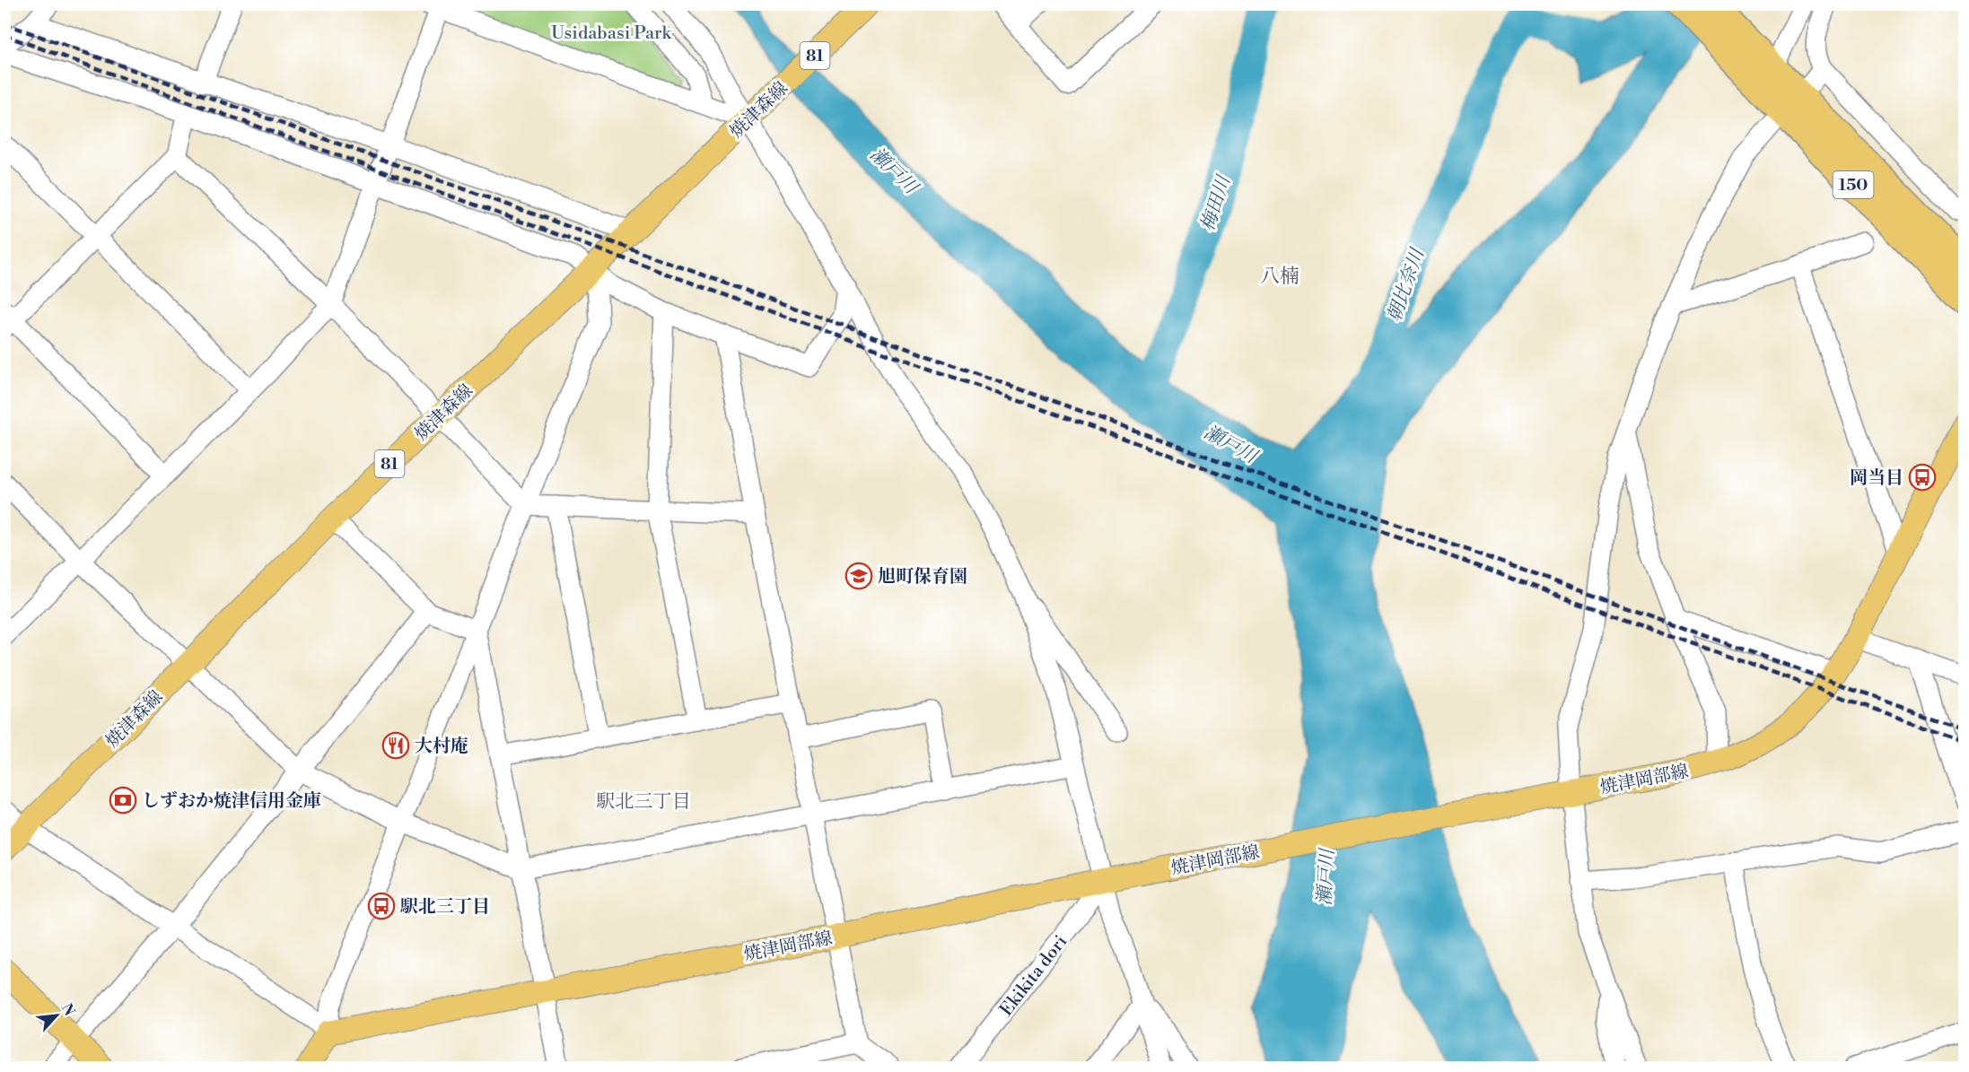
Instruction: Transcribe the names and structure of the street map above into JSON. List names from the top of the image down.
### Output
{
  "streets": {
    "highway": ["150"],
    "main road": ["81", "焼津森線", "焼津岡部線"],
    "street": ["Ekikita dori"]
  },
  "crossings": [
    ["焼津岡部線", "Ekikita dori"]
  ],
  "districts": ["八楠", "駅北三丁目"],
  "water": ["瀬戸川", "梅田川", "朝比奈川"],
  "parks": ["Usidabasi Park"],
  "places": {
    "bus stop": ["岡当目", "駅北三丁目"],
    "school or university": ["旭町保育園"],
    "restaurant": ["大村庵"],
    "bank": ["しずおか焼津信用金庫"]
  },
  "north": "top right"
}
